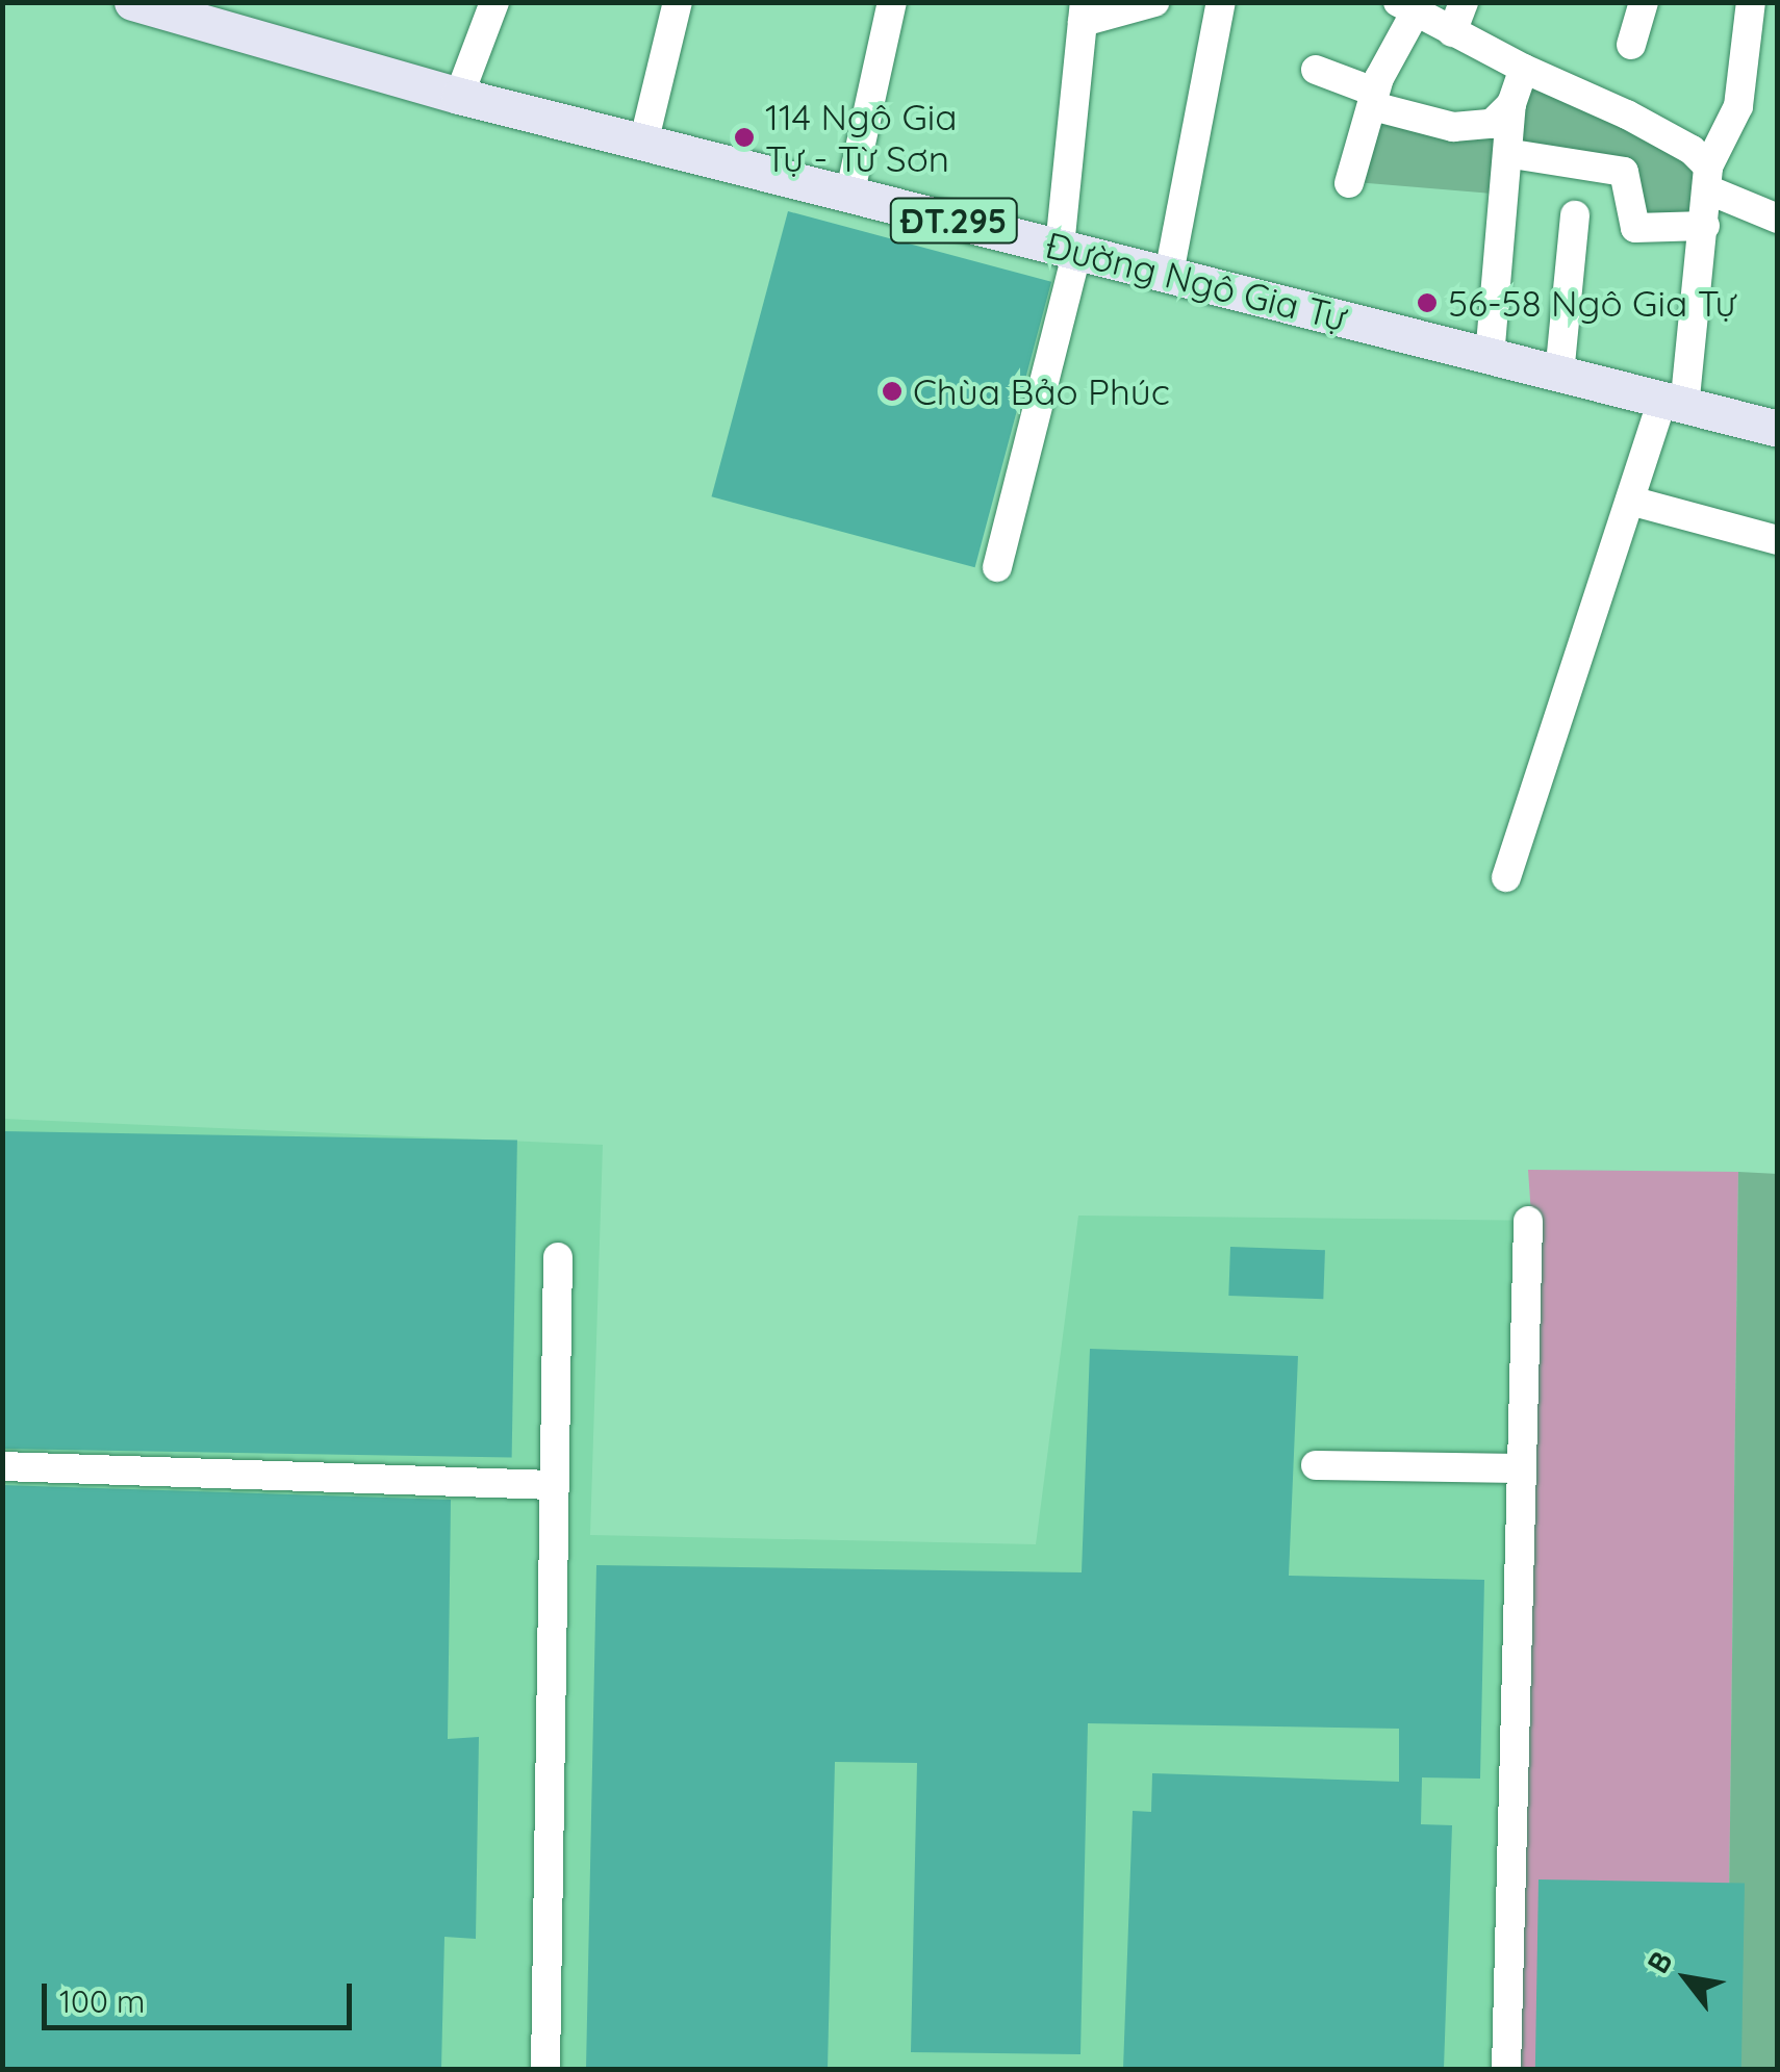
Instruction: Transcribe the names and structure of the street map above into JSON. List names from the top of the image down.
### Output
{
  "streets": {
    "main road": ["ĐT.295", "Đường Ngô Gia Tự"]
  },
  "places": ["114 Ngô Gia Tự - Từ Sơn", "56-58 Ngô Gia Tự", "Chùa Bảo Phúc"],
  "scale_bar": "100 m",
  "north": "top left"
}
